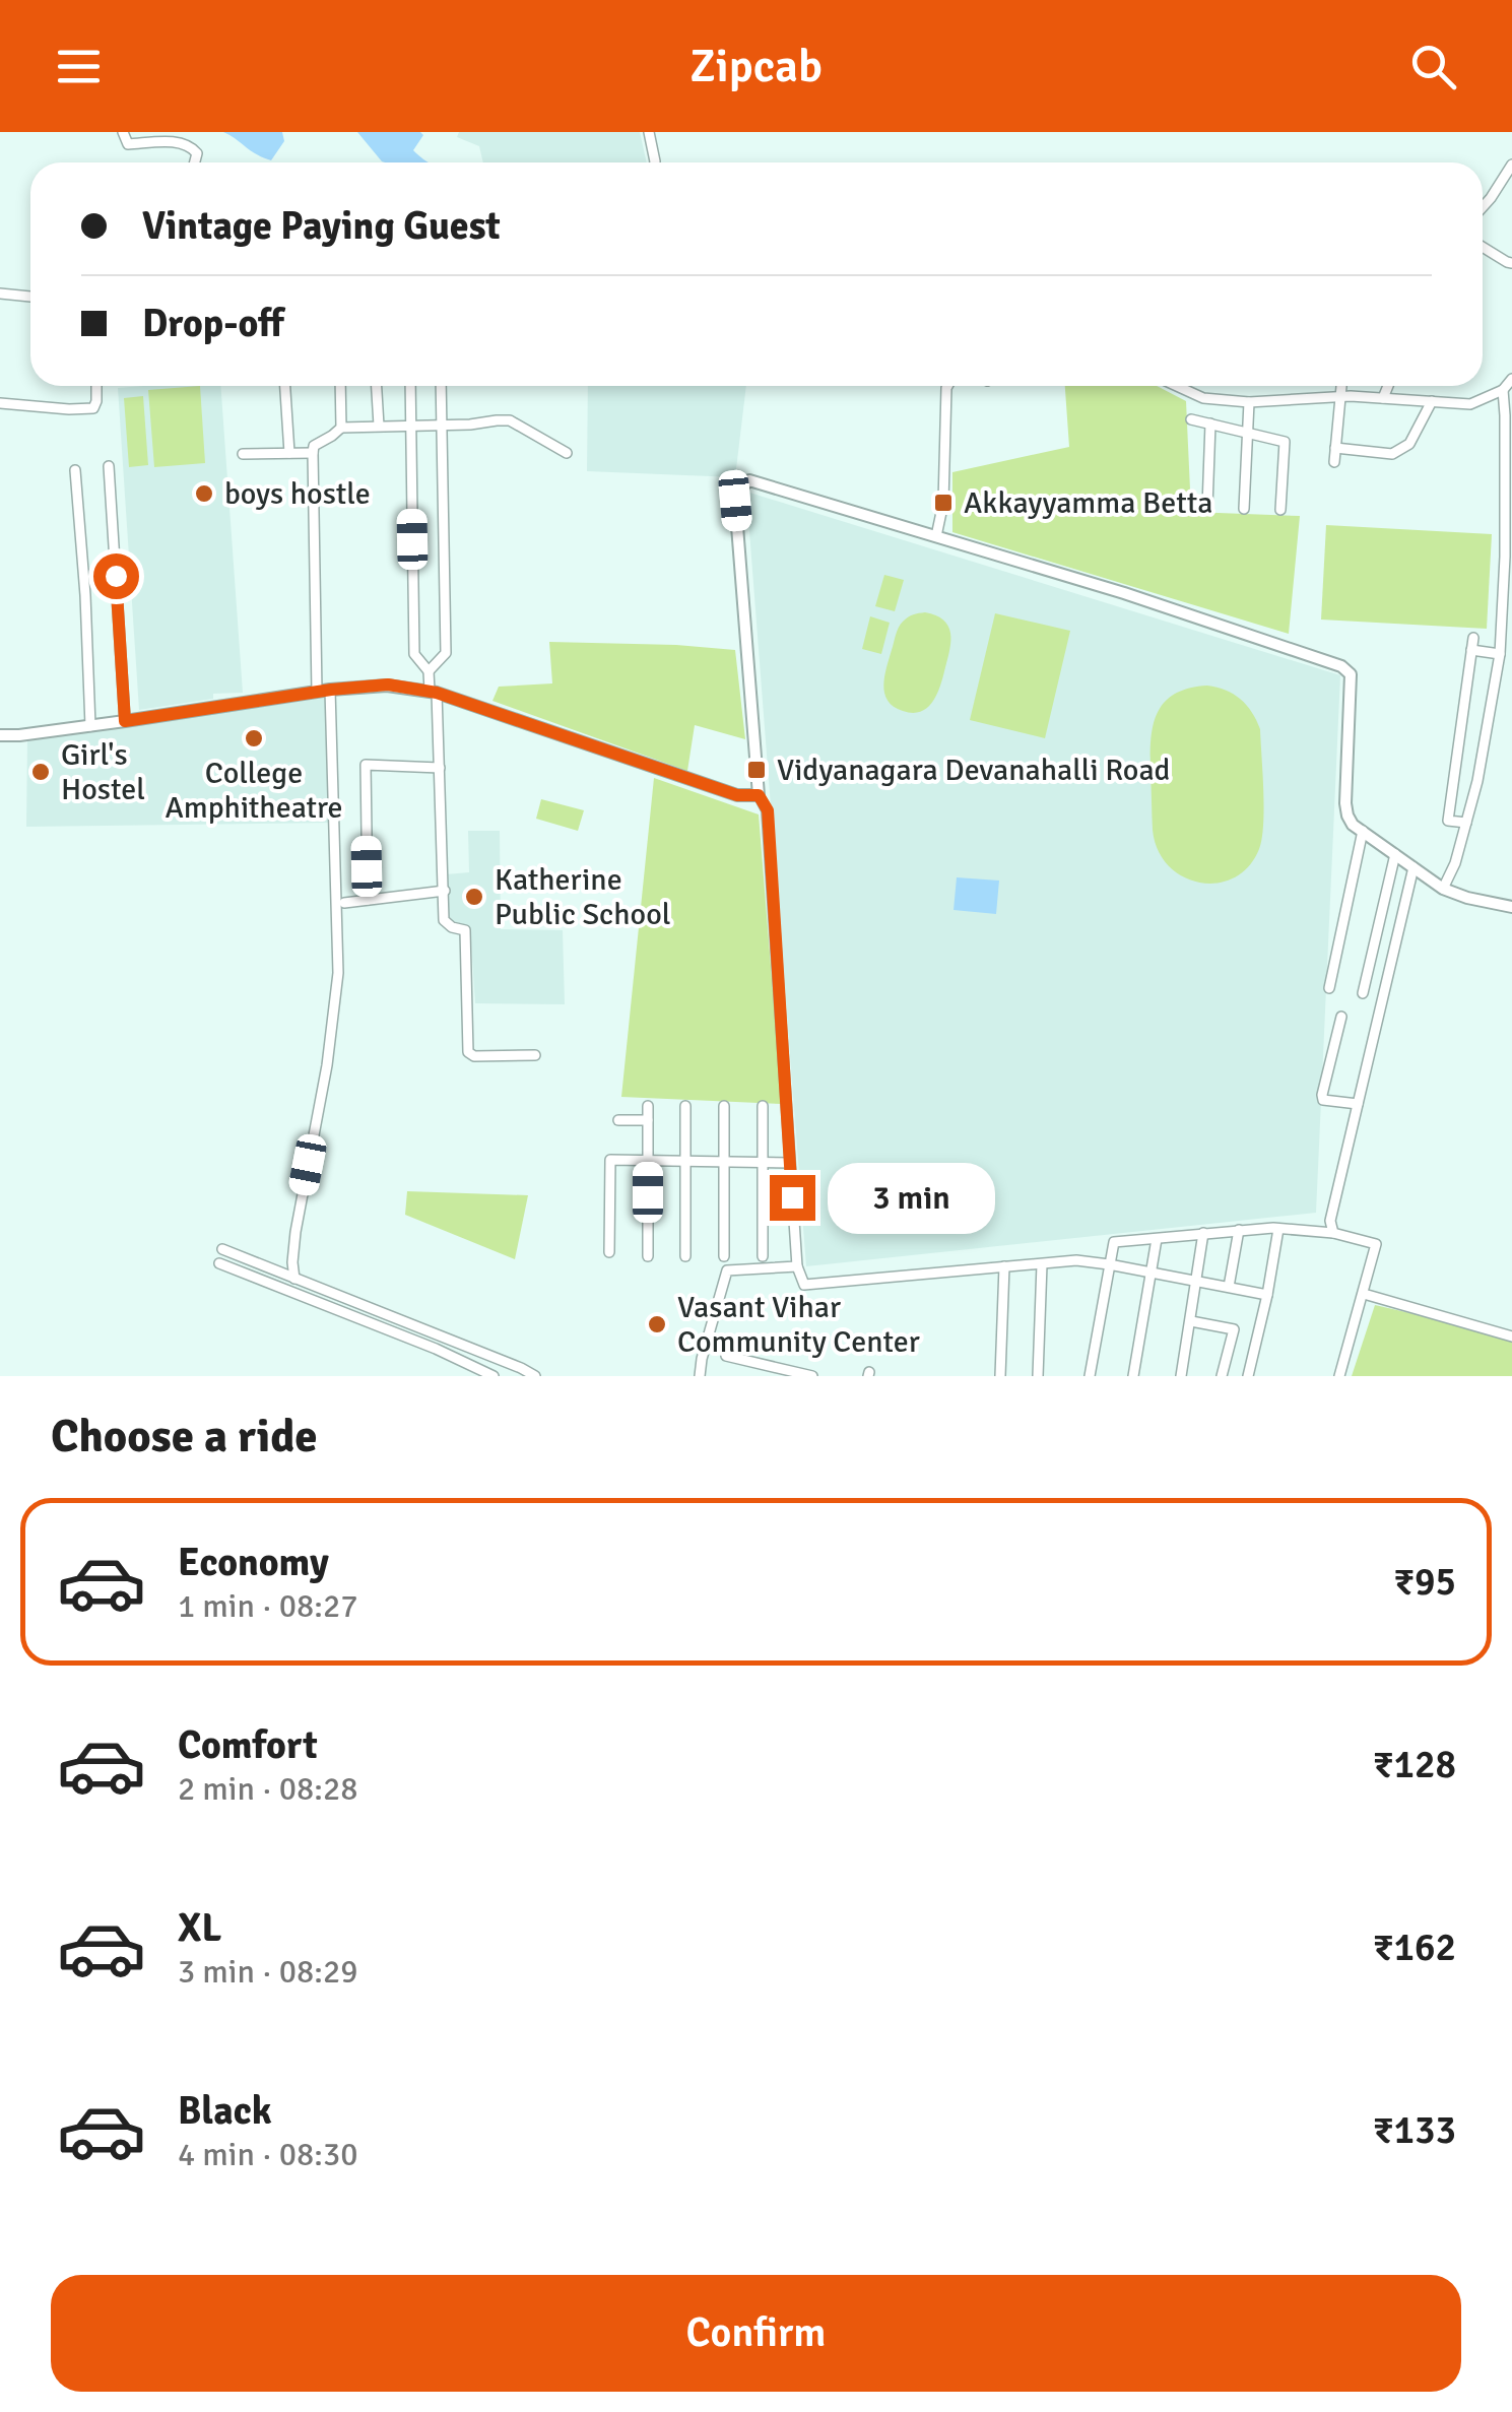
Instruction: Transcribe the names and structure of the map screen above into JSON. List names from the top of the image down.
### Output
{
  "places": {
    "other": [
      "boys hostle",
      "College Amphitheatre",
      "Girl's Hostel",
      "Katherine Public School",
      "Vasant Vihar Community Center"
    ],
    "transit": ["Akkayyamma Betta", "Vidyanagara Devanahalli Road"]
  },
  "page": {
    "header": "Zipcab",
    "banner": ["Vintage Paying Guest", "Drop-off"],
    "bubble": "3 min",
    "heading": "Choose a ride",
    "list": [
      {
        "name": "Economy",
        "note": "1 min · 08:27",
        "value": "₹95"
      },
      {
        "name": "Comfort",
        "note": "2 min · 08:28",
        "value": "₹128"
      },
      {
        "name": "XL",
        "note": "3 min · 08:29",
        "value": "₹162"
      },
      {
        "name": "Black",
        "note": "4 min · 08:30",
        "value": "₹133"
      }
    ],
    "buttons": "Confirm"
  }
}
